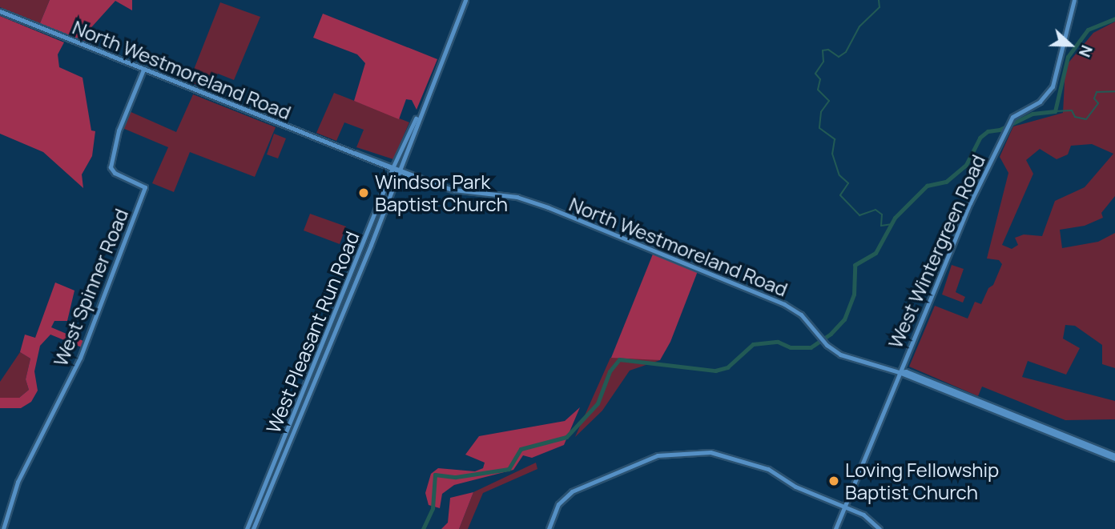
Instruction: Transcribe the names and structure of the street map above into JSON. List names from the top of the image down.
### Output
{
  "streets": {
    "main road": [
      "North Westmoreland Road",
      "West Wintergreen Road",
      "West Spinner Road",
      "West Pleasant Run Road"
    ]
  },
  "crossings": [
    ["North Westmoreland Road", "West Wintergreen Road"],
    ["North Westmoreland Road", "West Spinner Road"],
    ["North Westmoreland Road", "West Pleasant Run Road"]
  ],
  "places": ["Windsor Park Baptist Church", "Loving Fellowship Baptist Church"],
  "north": "right"
}
